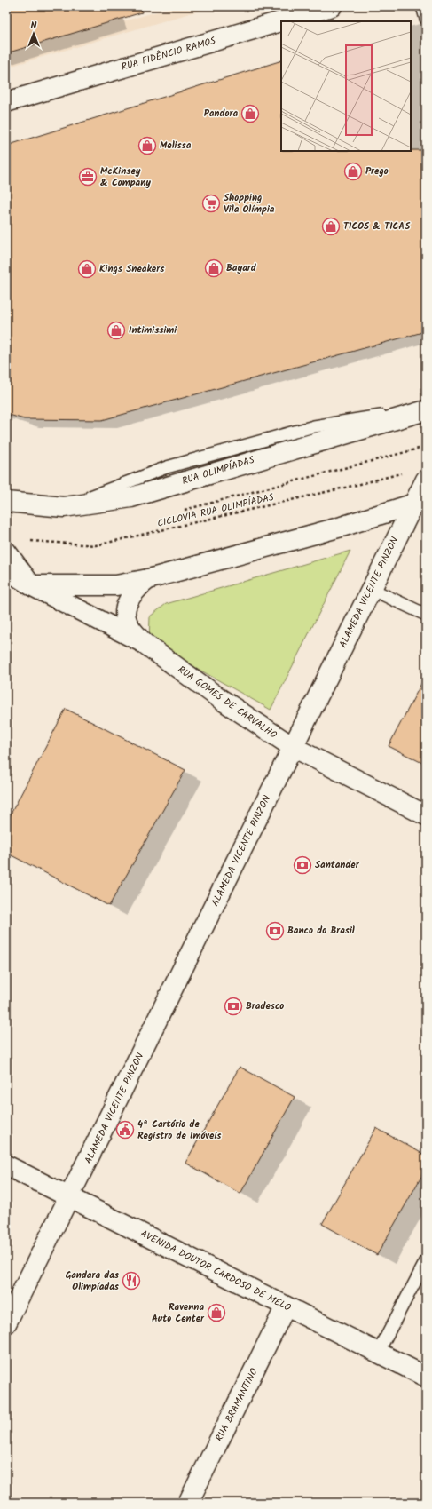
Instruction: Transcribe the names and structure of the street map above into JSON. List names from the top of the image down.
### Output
{
  "streets": {
    "street": [
      "RUA FIDÊNCIO RAMOS",
      "RUA OLIMPÍADAS",
      "ALAMEDA VICENTE PINZON",
      "RUA GOMES DE CARVALHO",
      "AVENIDA DOUTOR CARDOSO DE MELO",
      "RUA BRAMANTINO"
    ],
    "path": ["CICLOVIA RUA OLIMPÍADAS"]
  },
  "crossings": [
    ["ALAMEDA VICENTE PINZON", "RUA GOMES DE CARVALHO"],
    ["ALAMEDA VICENTE PINZON", "AVENIDA DOUTOR CARDOSO DE MELO"],
    ["AVENIDA DOUTOR CARDOSO DE MELO", "RUA BRAMANTINO"]
  ],
  "places": {
    "shop": [
      "Pandora",
      "Melissa",
      "Prego",
      "TICOS & TICAS",
      "Bayard",
      "Kings Sneakers",
      "Intimissimi",
      "Ravenna Auto Center"
    ],
    "office": ["McKinsey & Company"],
    "supermarket": ["Shopping Vila Olímpia"],
    "bank": ["Santander", "Banco do Brasil", "Bradesco"],
    "public building": ["4ª Cartório de Registro de Imóveis"],
    "restaurant": ["Gandara das Olimpíadas"]
  },
  "north": "top"
}
